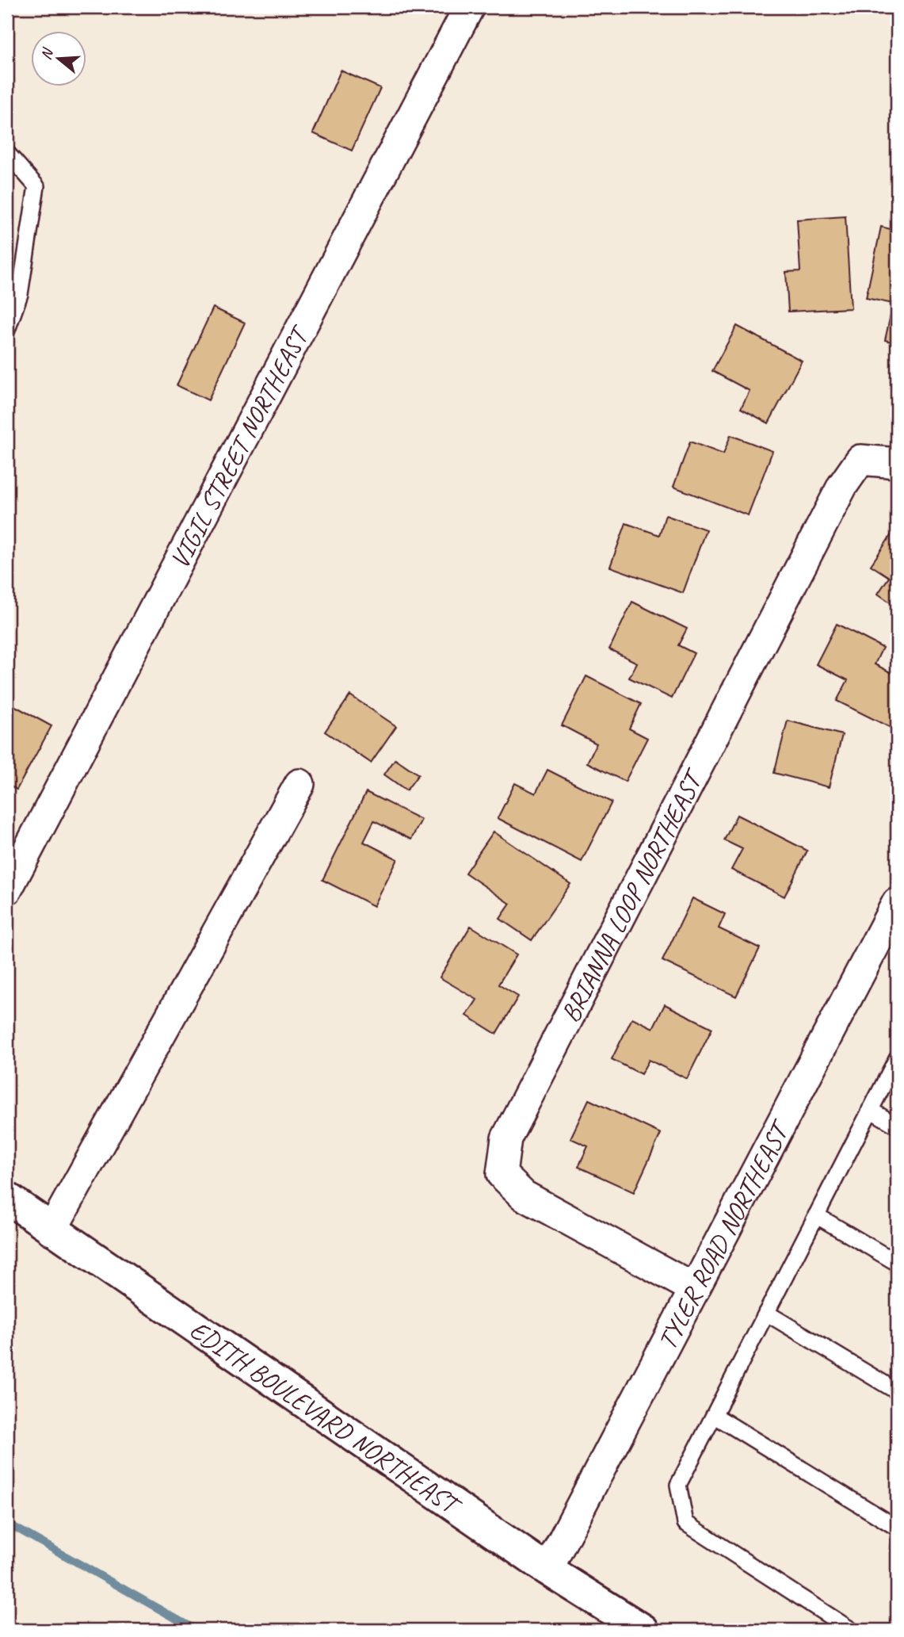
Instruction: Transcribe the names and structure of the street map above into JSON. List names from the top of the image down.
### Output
{
  "streets": {
    "street": [
      "VIGIL STREET NORTHEAST",
      "BRIANNA LOOP NORTHEAST",
      "TYLER ROAD NORTHEAST",
      "EDITH BOULEVARD NORTHEAST"
    ]
  },
  "crossings": [
    ["BRIANNA LOOP NORTHEAST", "TYLER ROAD NORTHEAST"],
    ["TYLER ROAD NORTHEAST", "EDITH BOULEVARD NORTHEAST"]
  ],
  "north": "left"
}
